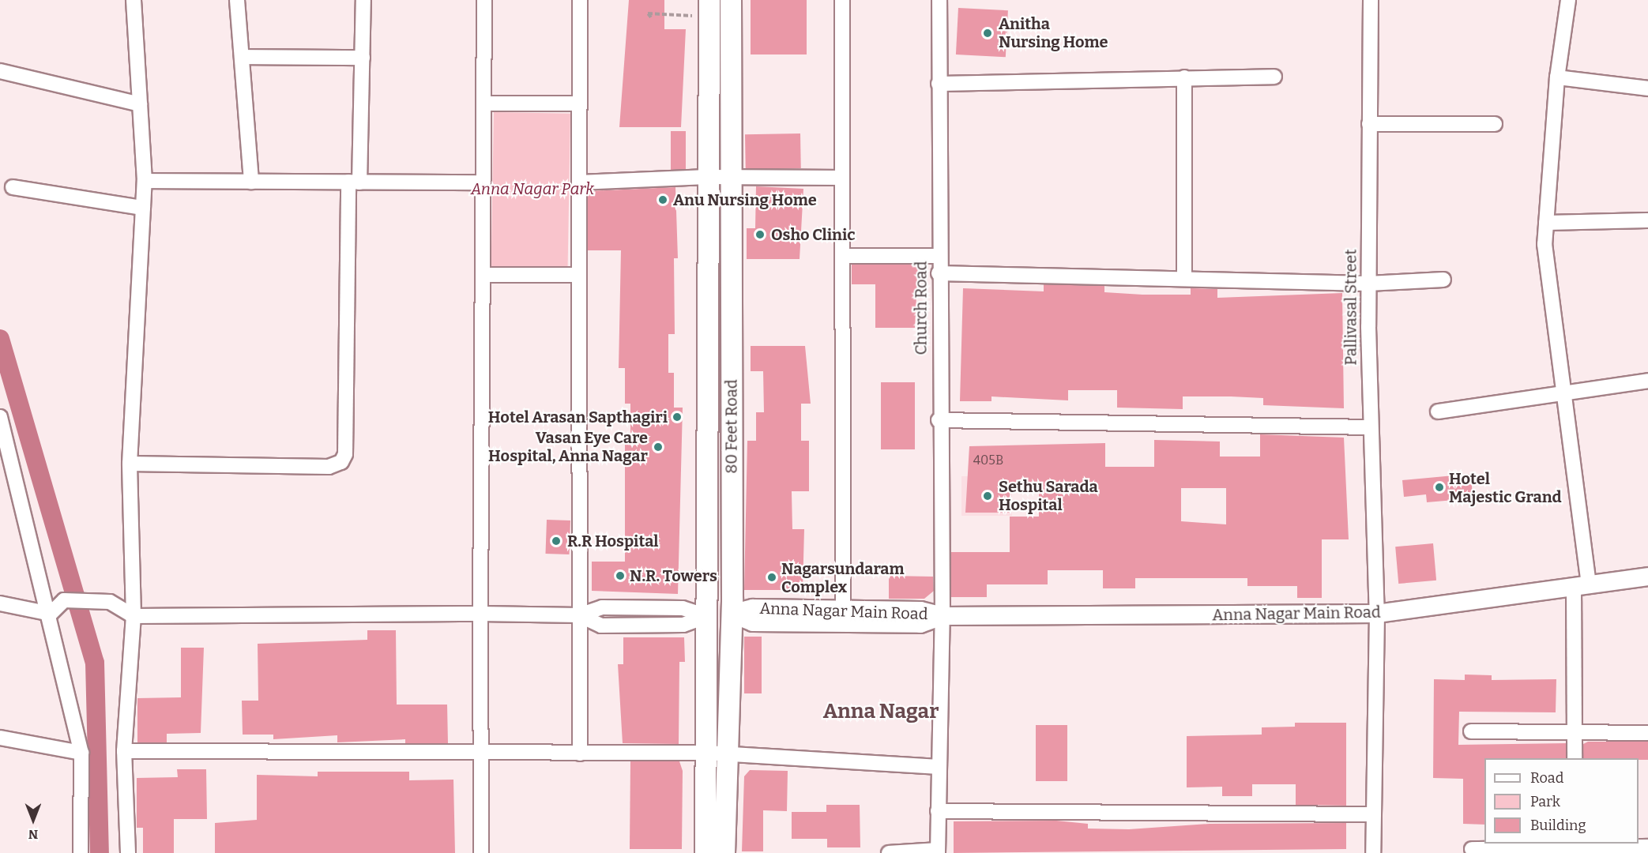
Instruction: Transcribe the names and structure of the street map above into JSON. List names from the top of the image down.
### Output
{
  "streets": {
    "main road": ["80 Feet Road"],
    "street": ["Pallivasal Street", "Church Road", "Anna Nagar Main Road"]
  },
  "crossings": [
    ["Pallivasal Street", "Anna Nagar Main Road"],
    ["Church Road", "Anna Nagar Main Road"],
    ["80 Feet Road", "Anna Nagar Main Road"]
  ],
  "districts": ["Anna Nagar"],
  "parks": ["Anna Nagar Park"],
  "places": [
    "Anitha Nursing Home",
    "Anu Nursing Home",
    "Osho Clinic",
    "Hotel Arasan Sapthagiri",
    "Vasan Eye Care Hospital, Anna Nagar",
    "Hotel Majestic Grand",
    "Sethu Sarada Hospital",
    "R.R Hospital",
    "N.R. Towers",
    "Nagarsundaram Complex"
  ],
  "house_numbers": ["405B"],
  "legend": ["Road", "Park", "Building"],
  "north": "bottom"
}
